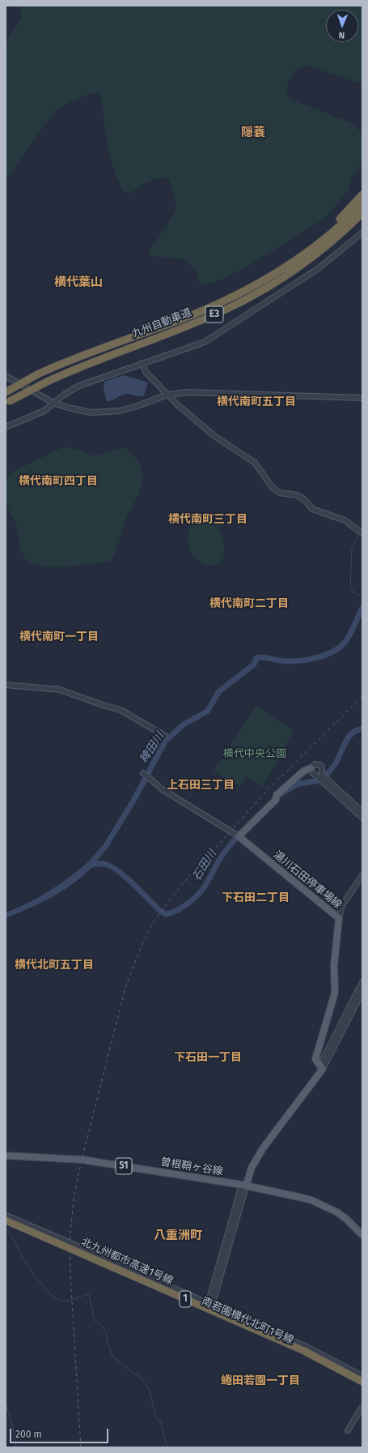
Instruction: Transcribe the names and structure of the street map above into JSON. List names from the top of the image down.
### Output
{
  "streets": {
    "highway": [
      "E3",
      "九州自動車道",
      "北九州都市高速1号線",
      "1"
    ],
    "main road": ["湯川石田停車場線", "51", "曽根鞘ヶ谷線"],
    "street": ["南若園横代北町1号線"]
  },
  "crossings": [
    ["北九州都市高速1号線", "南若園横代北町1号線"]
  ],
  "districts": [
    "隠蓑",
    "横代葉山",
    "横代南町五丁目",
    "横代南町四丁目",
    "横代南町三丁目",
    "横代南町二丁目",
    "横代南町一丁目",
    "上石田三丁目",
    "下石田二丁目",
    "横代北町五丁目",
    "下石田一丁目",
    "八重洲町",
    "蜷田若園一丁目"
  ],
  "water": ["稗田川", "石田川"],
  "parks": ["横代中央公園"],
  "scale_bar": "200 m",
  "north": "bottom"
}
